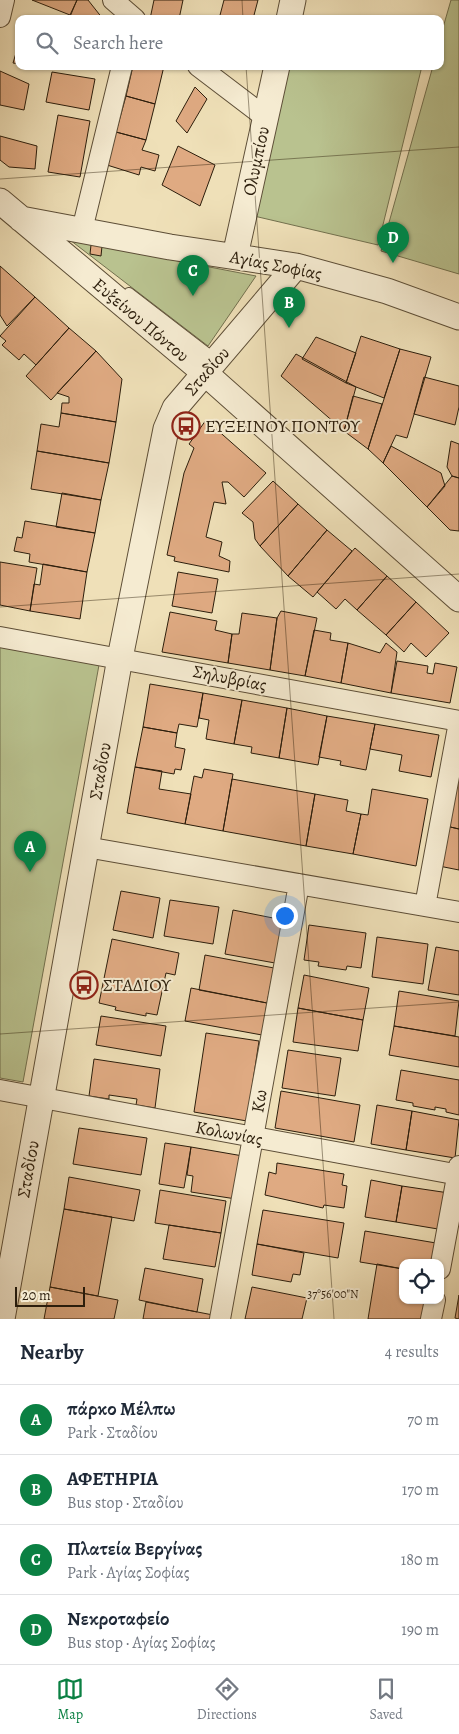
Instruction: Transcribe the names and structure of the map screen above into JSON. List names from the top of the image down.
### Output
{
  "streets": {
    "street": [
      "Ολυμπίου",
      "Αγίας Σοφίας",
      "Ευξείνου Πόντου",
      "Σταδίου",
      "Σηλυβρίας",
      "Κω",
      "Κολωνίας"
    ]
  },
  "crossings": [
    ["Ολυμπίου", "Αγίας Σοφίας"],
    ["Αγίας Σοφίας", "Ευξείνου Πόντου"],
    ["Αγίας Σοφίας", "Σταδίου"],
    ["Ευξείνου Πόντου", "Σταδίου"],
    ["Σταδίου", "Σηλυβρίας"],
    ["Σταδίου", "Κολωνίας"],
    ["Κω", "Κολωνίας"]
  ],
  "places": {
    "bus stop": ["ΕΥΞΕΙΝΟΥ ΠΟΝΤΟΥ", "ΣΤΑΔΙΟΥ"]
  },
  "scale_bar": "20 m",
  "page": {
    "search": "Search here",
    "pins": [
      "D",
      "C",
      "B",
      "A"
    ],
    "scale": "20 m",
    "heading": ["Nearby", "4 results"],
    "list": [
      {
        "mark": "A",
        "name": "πάρκο Μέλπω",
        "note": "Park · Σταδίου",
        "value": "70 m"
      },
      {
        "mark": "B",
        "name": "ΑΦΕΤΗΡΙΑ",
        "note": "Bus stop · Σταδίου",
        "value": "170 m"
      },
      {
        "mark": "C",
        "name": "Πλατεία Βεργίνας",
        "note": "Park · Αγίας Σοφίας",
        "value": "180 m"
      },
      {
        "mark": "D",
        "name": "Νεκροταφείο",
        "note": "Bus stop · Αγίας Σοφίας",
        "value": "190 m"
      }
    ],
    "nav": ["Map", "Directions", "Saved"]
  },
  "coordinates": ["37°56'00\"N"]
}
